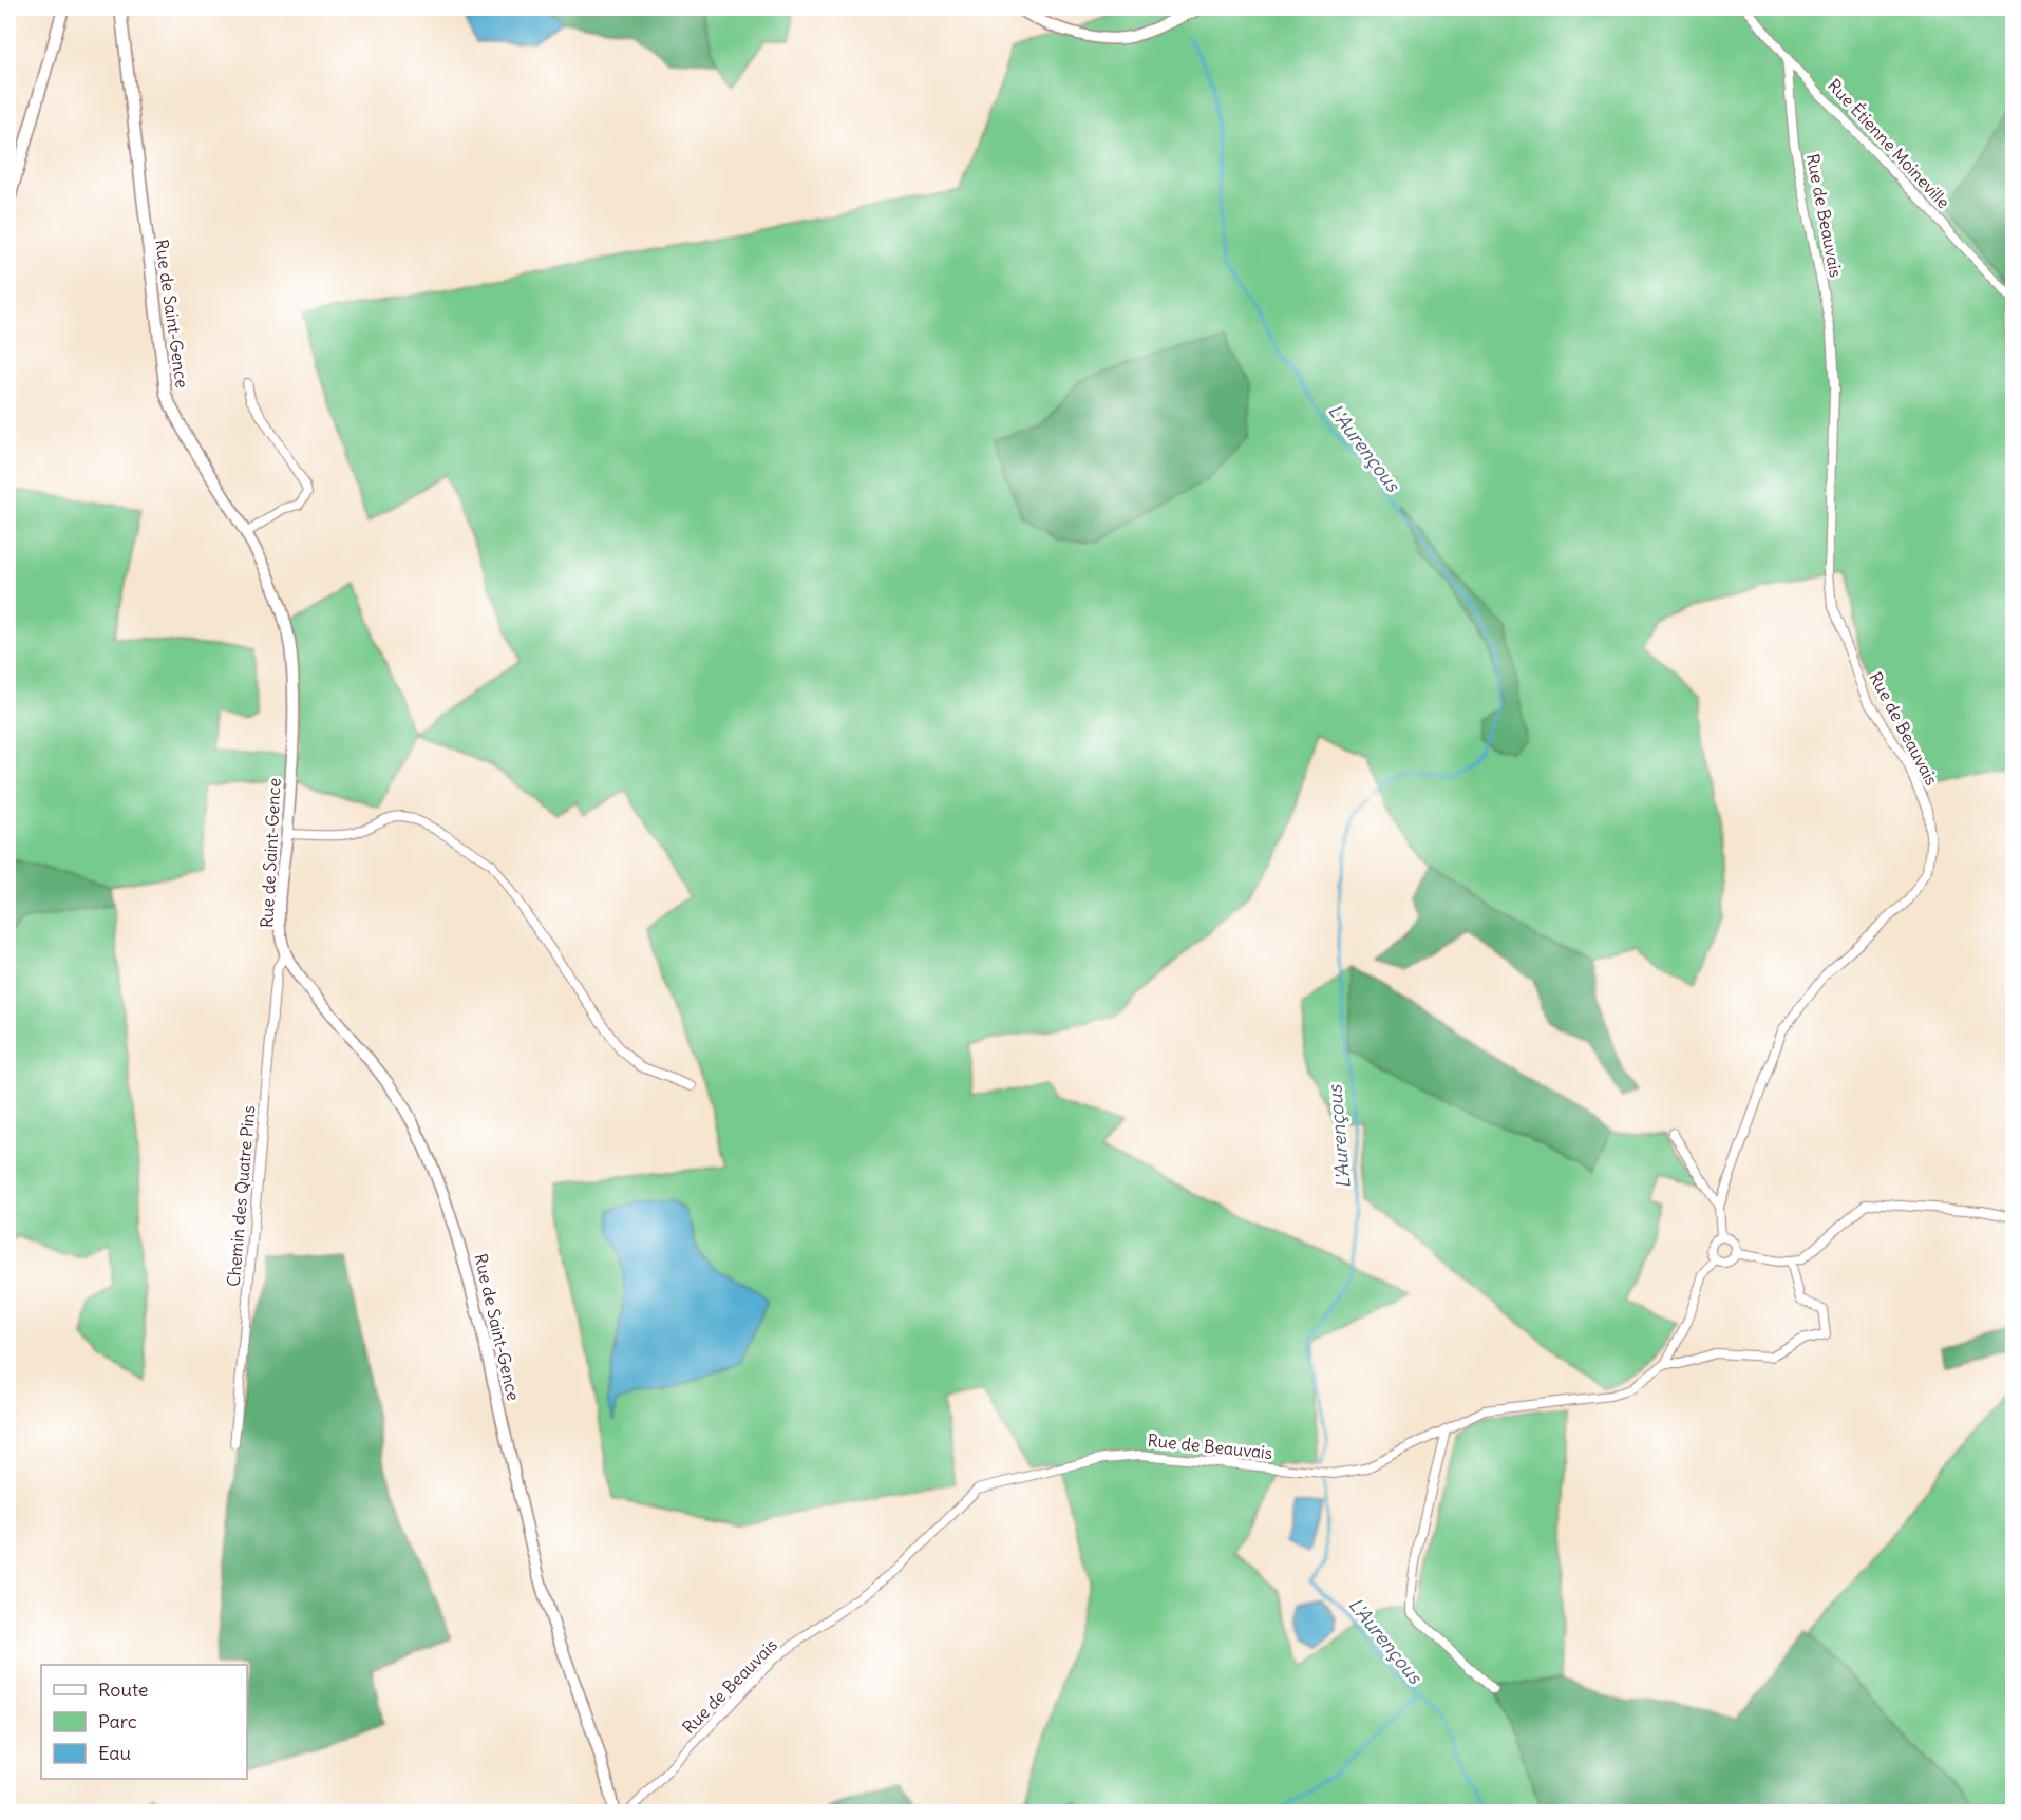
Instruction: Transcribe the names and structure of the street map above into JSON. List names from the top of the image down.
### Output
{
  "streets": {
    "street": [
      "Rue Étienne Moineville",
      "Rue de Beauvais",
      "Rue de Saint-Gence",
      "Chemin des Quatre Pins"
    ]
  },
  "crossings": [
    ["Rue Étienne Moineville", "Rue de Beauvais"],
    ["Rue de Saint-Gence", "Chemin des Quatre Pins"]
  ],
  "water": ["L'Aurençous"],
  "legend": ["Route", "Parc", "Eau"]
}
